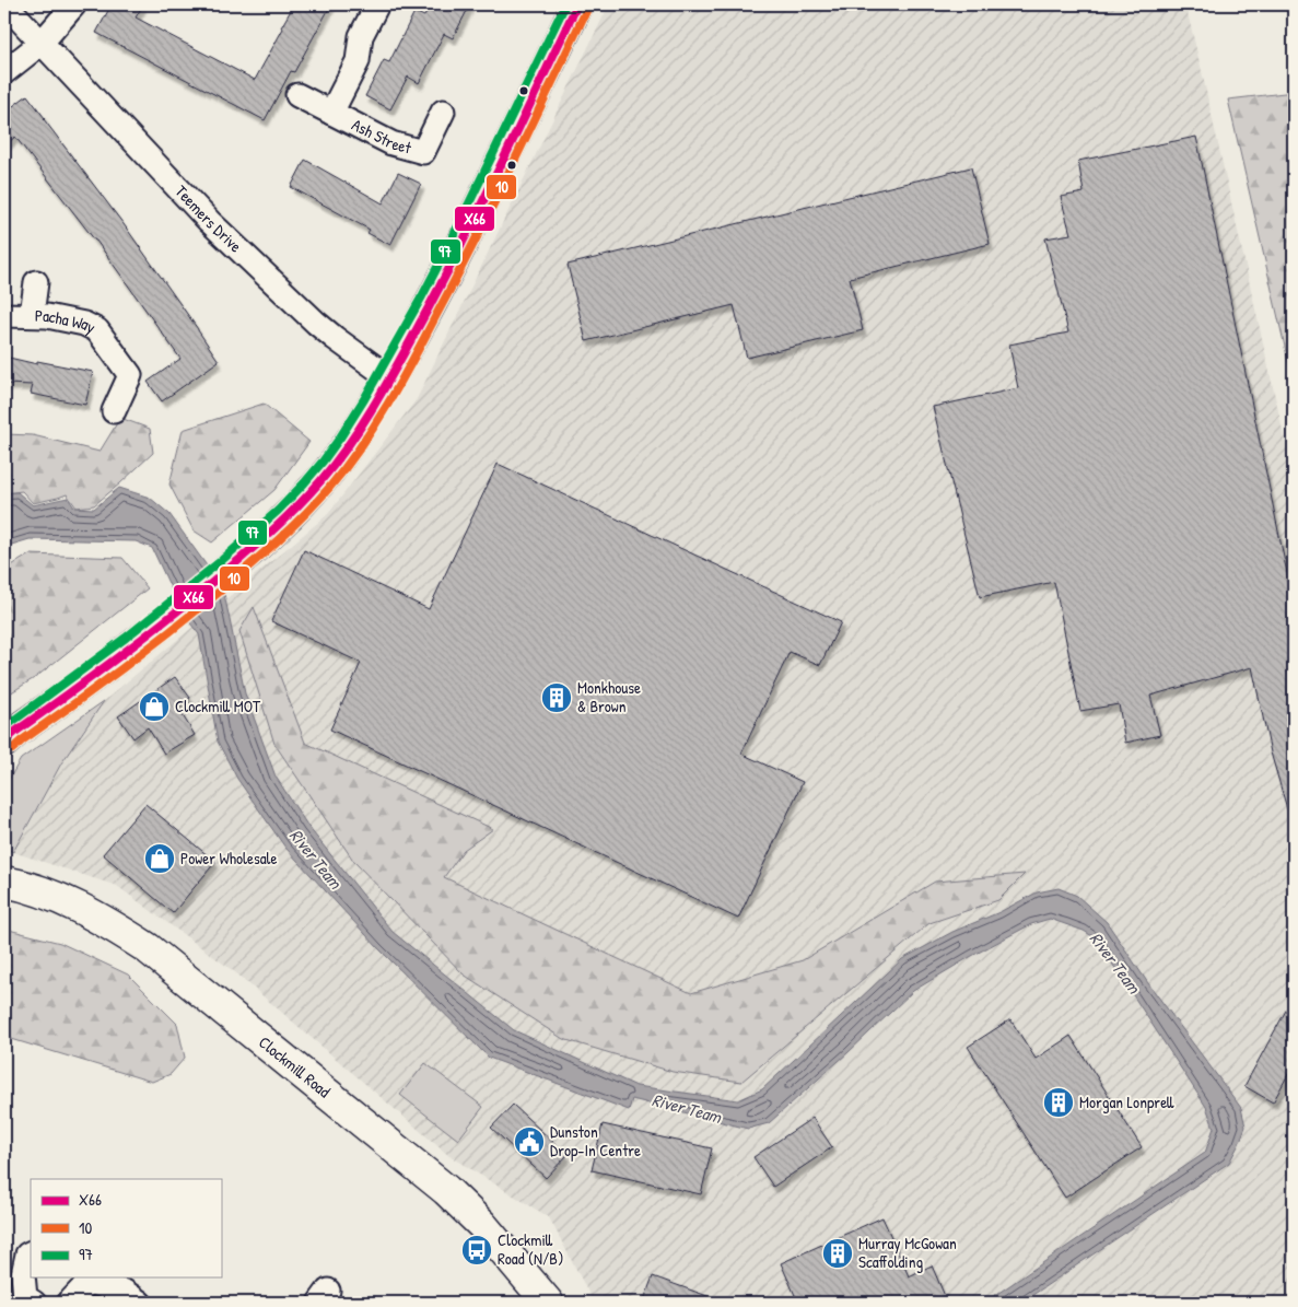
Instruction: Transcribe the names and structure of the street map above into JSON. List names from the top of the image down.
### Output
{
  "streets": {
    "street": [
      "Ash Street",
      "Teemers Drive",
      "Pacha Way",
      "Clockmill Road"
    ]
  },
  "water": ["River Team"],
  "places": {
    "building": ["Monkhouse & Brown", "Morgan Lonprell", "Murray McGowan Scaffolding"],
    "shop": ["Clockmill MOT", "Power Wholesale"],
    "public building": ["Dunston Drop-In Centre"],
    "bus stop": ["Clockmill Road (N/B)"]
  },
  "lines": ["transit line X66", "transit line 97", "transit line 10"],
  "legend": ["X66", "10", "97"]
}
